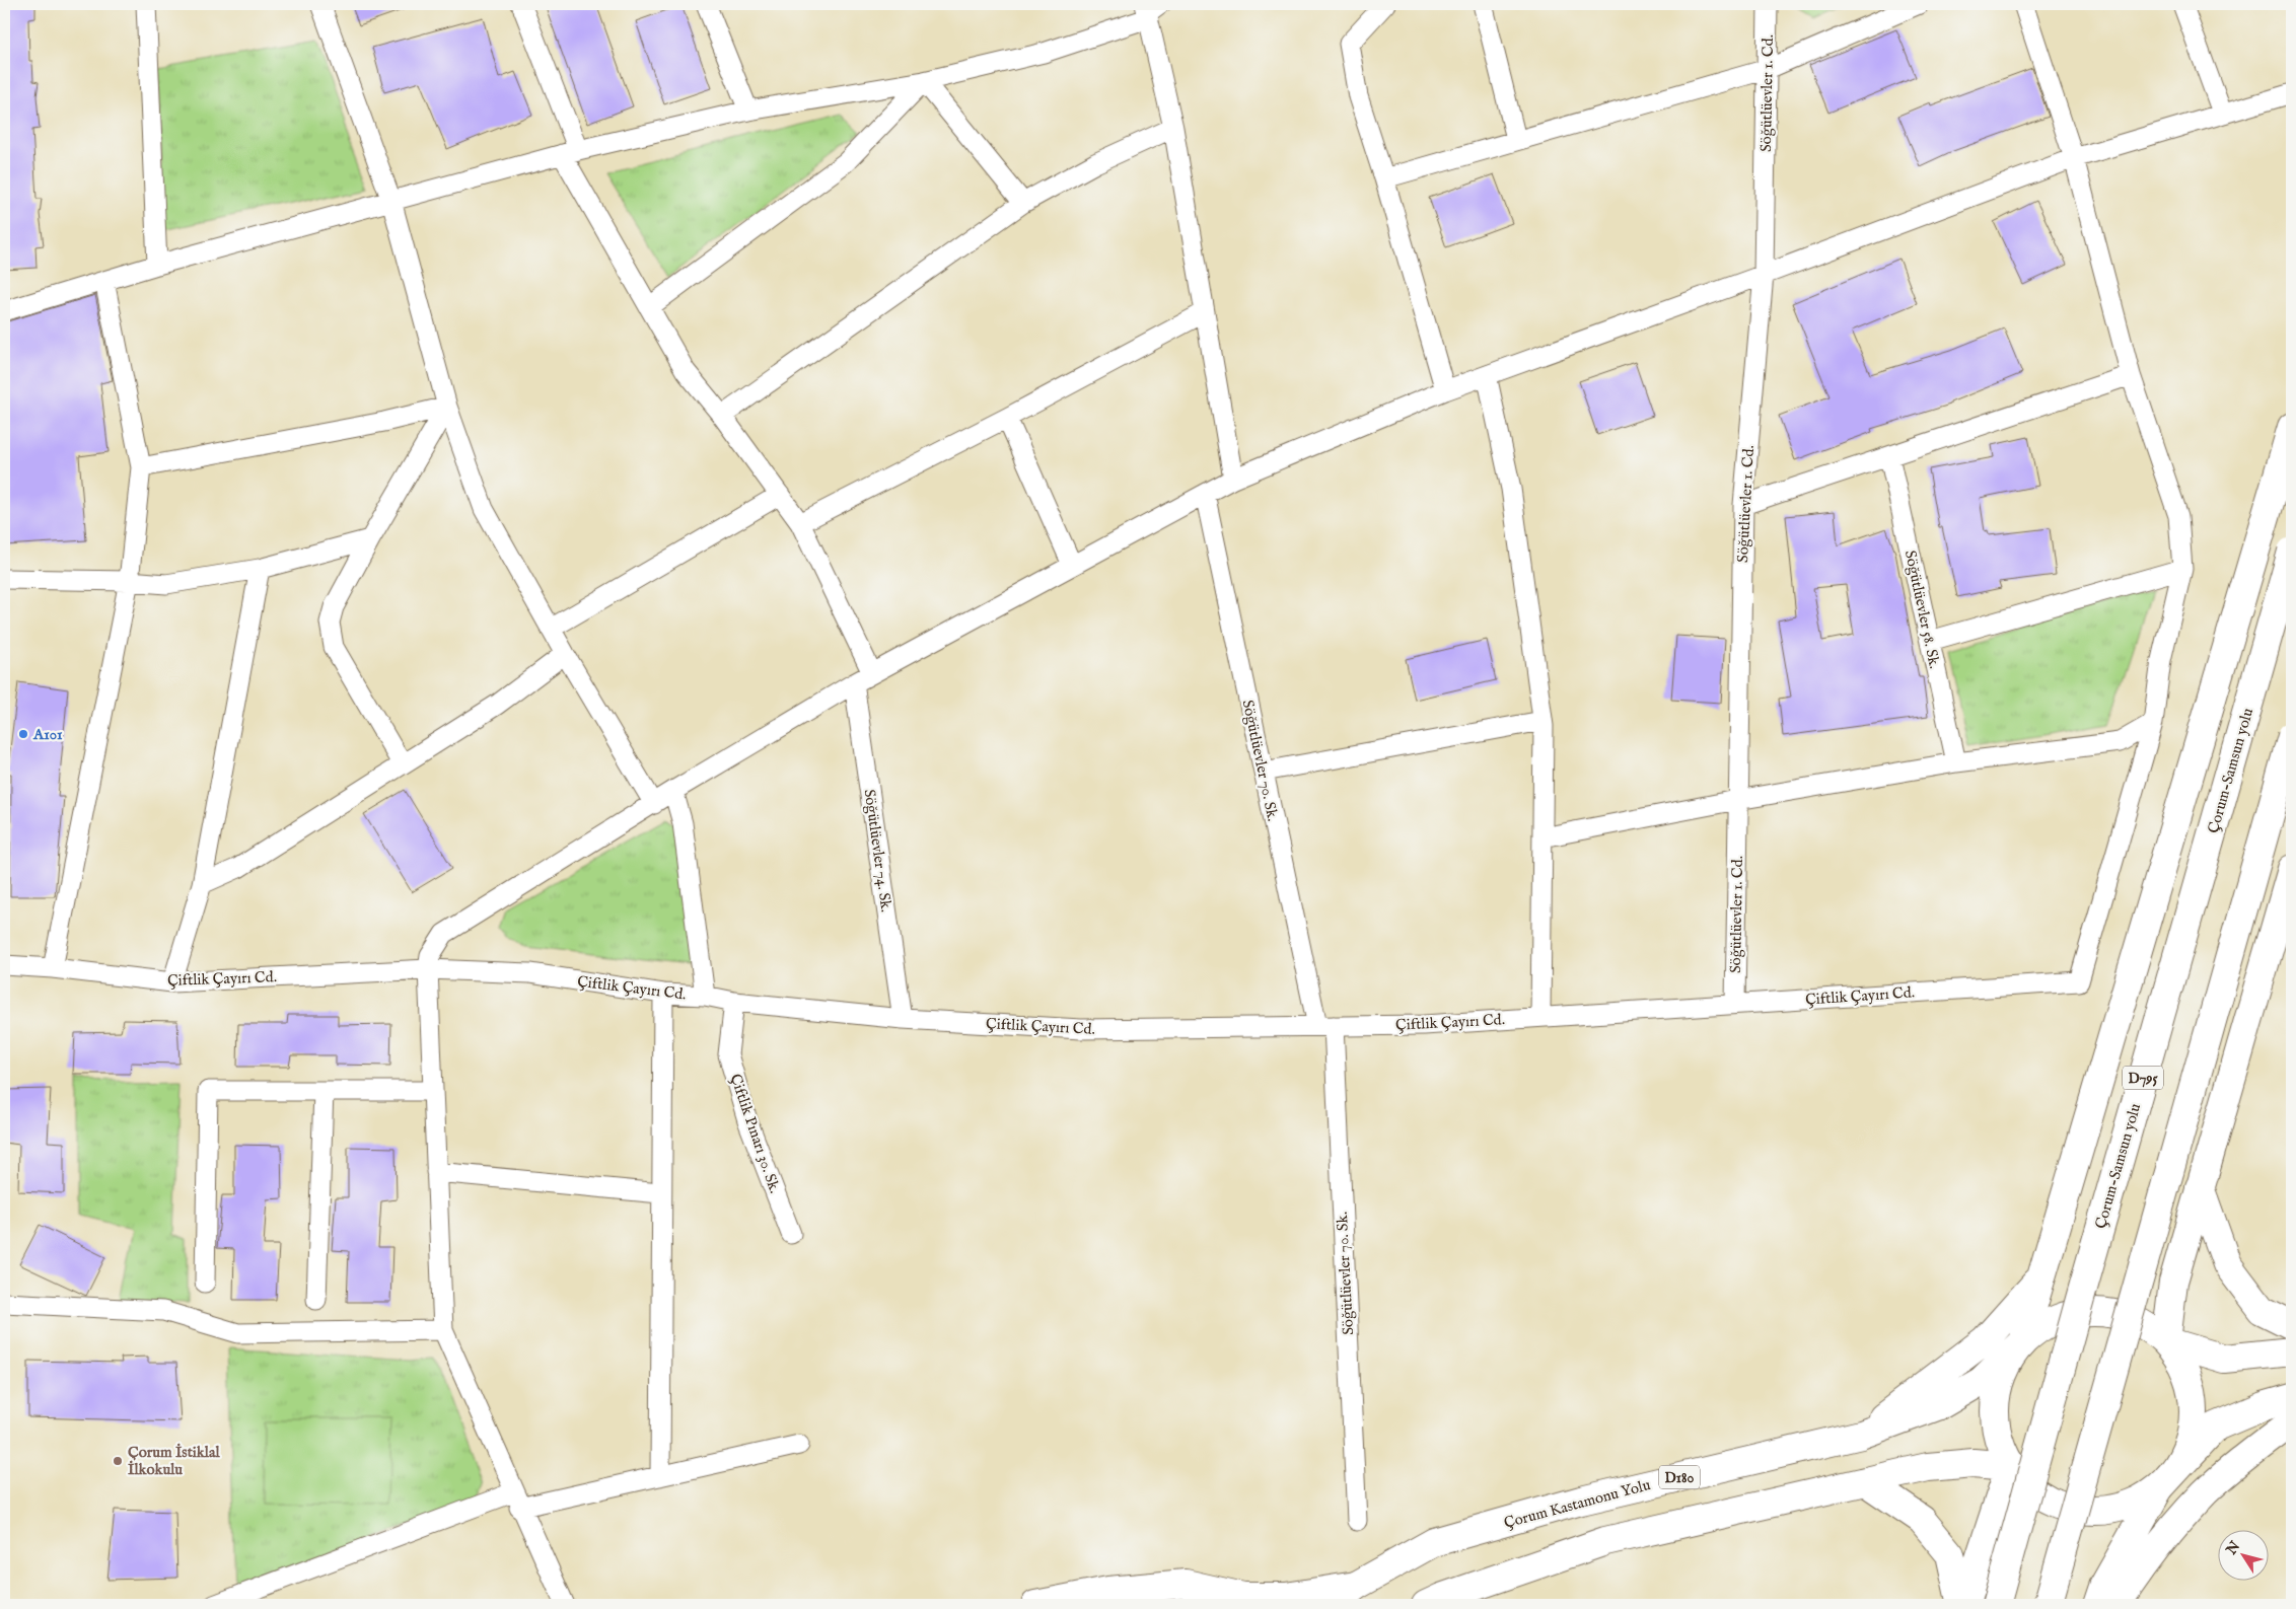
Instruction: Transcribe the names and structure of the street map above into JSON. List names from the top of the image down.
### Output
{
  "streets": {
    "main road": [
      "Çorum-Samsun yolu",
      "D795",
      "D180",
      "Çorum Kastamonu Yolu"
    ],
    "street": [
      "Söğütlüevler 1. Cd.",
      "Söğütlüevler 58. Sk.",
      "Söğütlüevler 70. Sk.",
      "Söğütlüevler 74. Sk.",
      "Çiftlik Çayırı Cd.",
      "Çiftlik Pınarı 30. Sk."
    ]
  },
  "crossings": [
    ["Söğütlüevler 1. Cd.", "Çiftlik Çayırı Cd."],
    ["Söğütlüevler 70. Sk.", "Çiftlik Çayırı Cd."],
    ["Söğütlüevler 74. Sk.", "Çiftlik Çayırı Cd."],
    ["Çiftlik Çayırı Cd.", "Çiftlik Pınarı 30. Sk."]
  ],
  "places": ["A101", "Çorum İstiklal İlkokulu"],
  "north": "top left"
}
